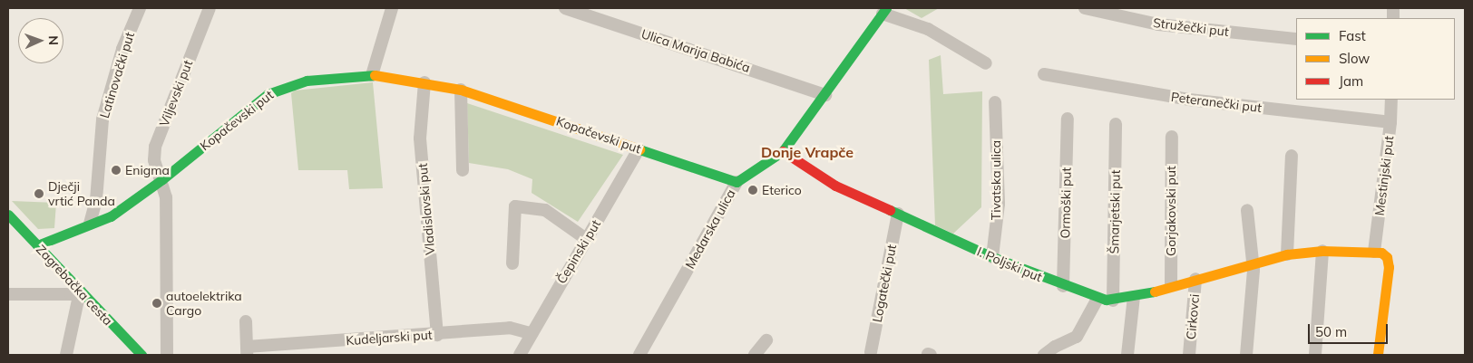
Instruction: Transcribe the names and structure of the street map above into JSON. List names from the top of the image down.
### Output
{
  "streets": {
    "street": [
      "Stružečki put",
      "Ulica Marija Babića",
      "Latinovački put",
      "Viljevski put",
      "Peteranečki put",
      "Kopačevski put",
      "Mestinjski put",
      "Tivatska ulica",
      "Ormoški put",
      "Vladislavski put",
      "Gorjakovski put",
      "Šmarjetski put",
      "Medarska ulica",
      "Čepinski put",
      "I. Poljski put",
      "Logatečki put",
      "Zagrebačka cesta",
      "Cirkovci",
      "Kudeljarski put"
    ]
  },
  "crossings": [
    ["Ulica Marija Babića", "Medarska ulica"],
    ["Latinovački put", "Kopačevski put"],
    ["Viljevski put", "Kopačevski put"],
    ["Peteranečki put", "Mestinjski put"],
    ["Kopačevski put", "Vladislavski put"],
    ["Kopačevski put", "Medarska ulica"],
    ["Kopačevski put", "Čepinski put"],
    ["Kopačevski put", "Zagrebačka cesta"],
    ["Mestinjski put", "I. Poljski put"],
    ["Tivatska ulica", "I. Poljski put"],
    ["Ormoški put", "I. Poljski put"],
    ["Vladislavski put", "Kudeljarski put"],
    ["Gorjakovski put", "I. Poljski put"],
    ["Šmarjetski put", "I. Poljski put"],
    ["Medarska ulica", "I. Poljski put"],
    ["Čepinski put", "Kudeljarski put"],
    ["I. Poljski put", "Logatečki put"],
    ["I. Poljski put", "Cirkovci"]
  ],
  "districts": ["Donje Vrapče"],
  "places": [
    "Enigma",
    "Eterico",
    "Dječji vrtić Panda",
    "autoelektrika Cargo"
  ],
  "legend": ["Fast", "Slow", "Jam"],
  "scale_bar": "50 m",
  "north": "right"
}
